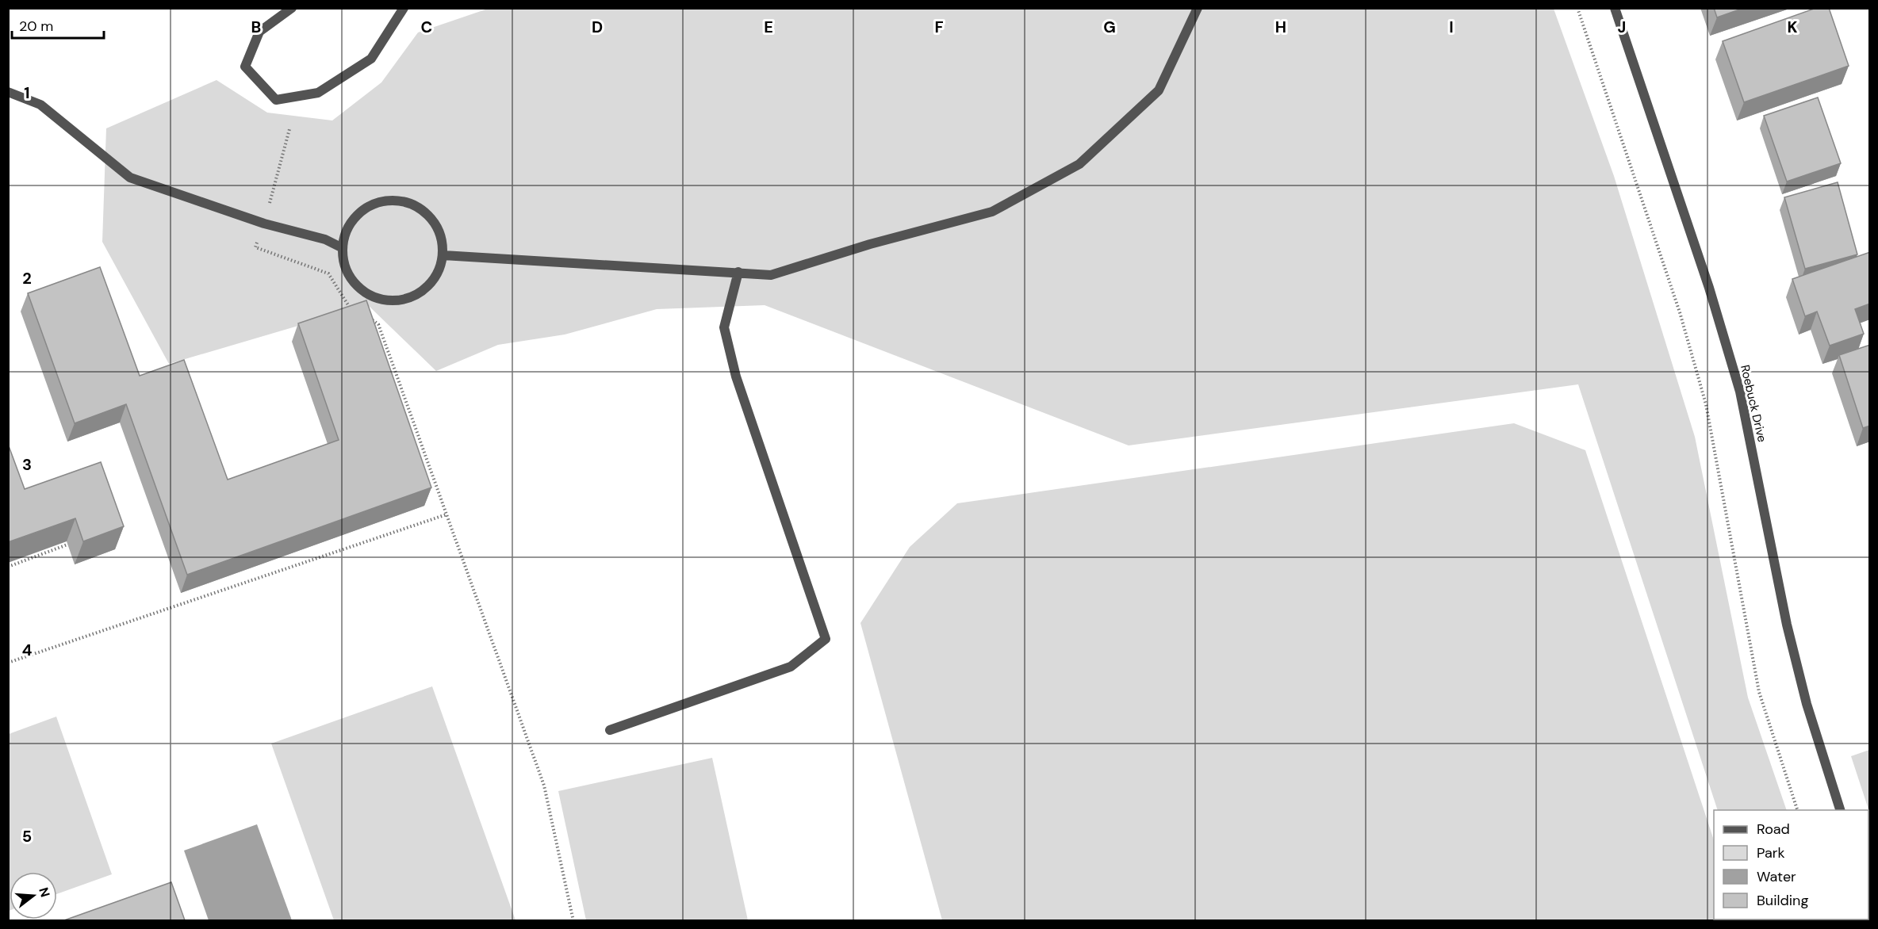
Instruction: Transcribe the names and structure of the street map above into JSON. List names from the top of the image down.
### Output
{
  "streets": {
    "street": ["Roebuck Drive"]
  },
  "legend": [
    "Road",
    "Park",
    "Water",
    "Building"
  ],
  "scale_bar": "20 m",
  "north": "right",
  "grid": {
    "columns": [
      "B",
      "C",
      "D",
      "E",
      "F",
      "G",
      "H",
      "I",
      "J",
      "K"
    ],
    "rows": [
      "1",
      "2",
      "3",
      "4",
      "5"
    ]
  }
}
